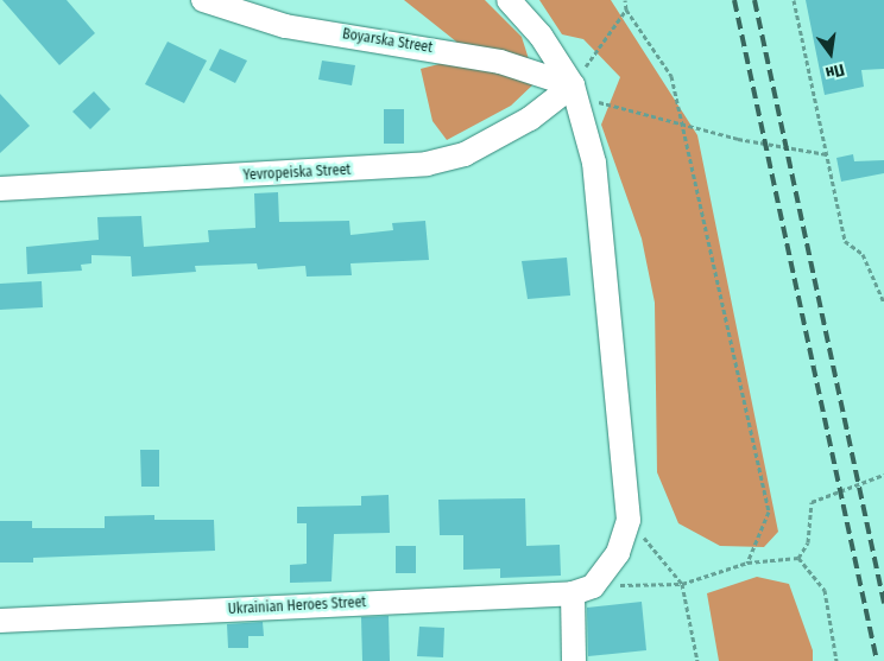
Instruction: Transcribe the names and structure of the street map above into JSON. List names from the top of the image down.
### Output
{
  "streets": {
    "street": ["Boyarska Street", "Yevropeiska Street", "Ukrainian Heroes Street"]
  },
  "crossings": [
    ["Boyarska Street", "Yevropeiska Street"]
  ],
  "north": "bottom"
}
